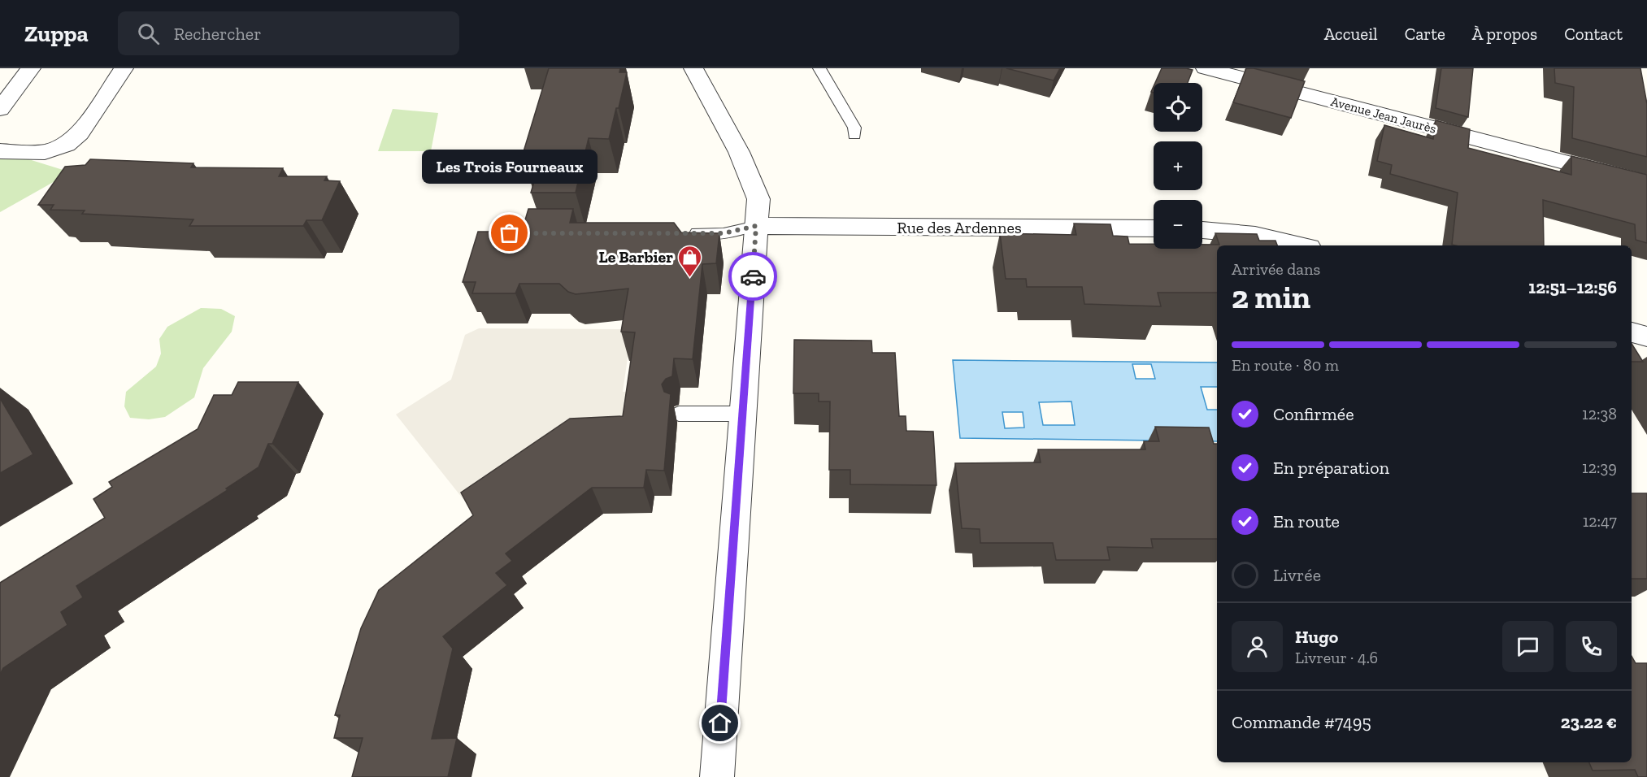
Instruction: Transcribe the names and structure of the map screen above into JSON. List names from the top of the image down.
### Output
{
  "streets": {
    "street": ["Avenue Jean Jaurès", "Rue des Ardennes"]
  },
  "places": {
    "other": ["Les Trois Fourneaux"],
    "shop": ["Le Barbier"]
  },
  "page": {
    "header": "Zuppa",
    "search": "Rechercher",
    "nav": [
      "Accueil",
      "Carte",
      "À propos",
      "Contact"
    ],
    "map_buttons": ["+", "−"],
    "bubble": "Les Trois Fourneaux",
    "heading": ["2 min", "Arrivée dans", "12:51–12:56"],
    "panel": [
      "Hugo",
      "Livreur · 4.6",
      "Commande #7495",
      "23.22 €"
    ],
    "bar": "En route · 80 m",
    "list": [
      ["Confirmée", "12:38"],
      ["En préparation", "12:39"],
      ["En route", "12:47"],
      "Livrée"
    ]
  }
}
